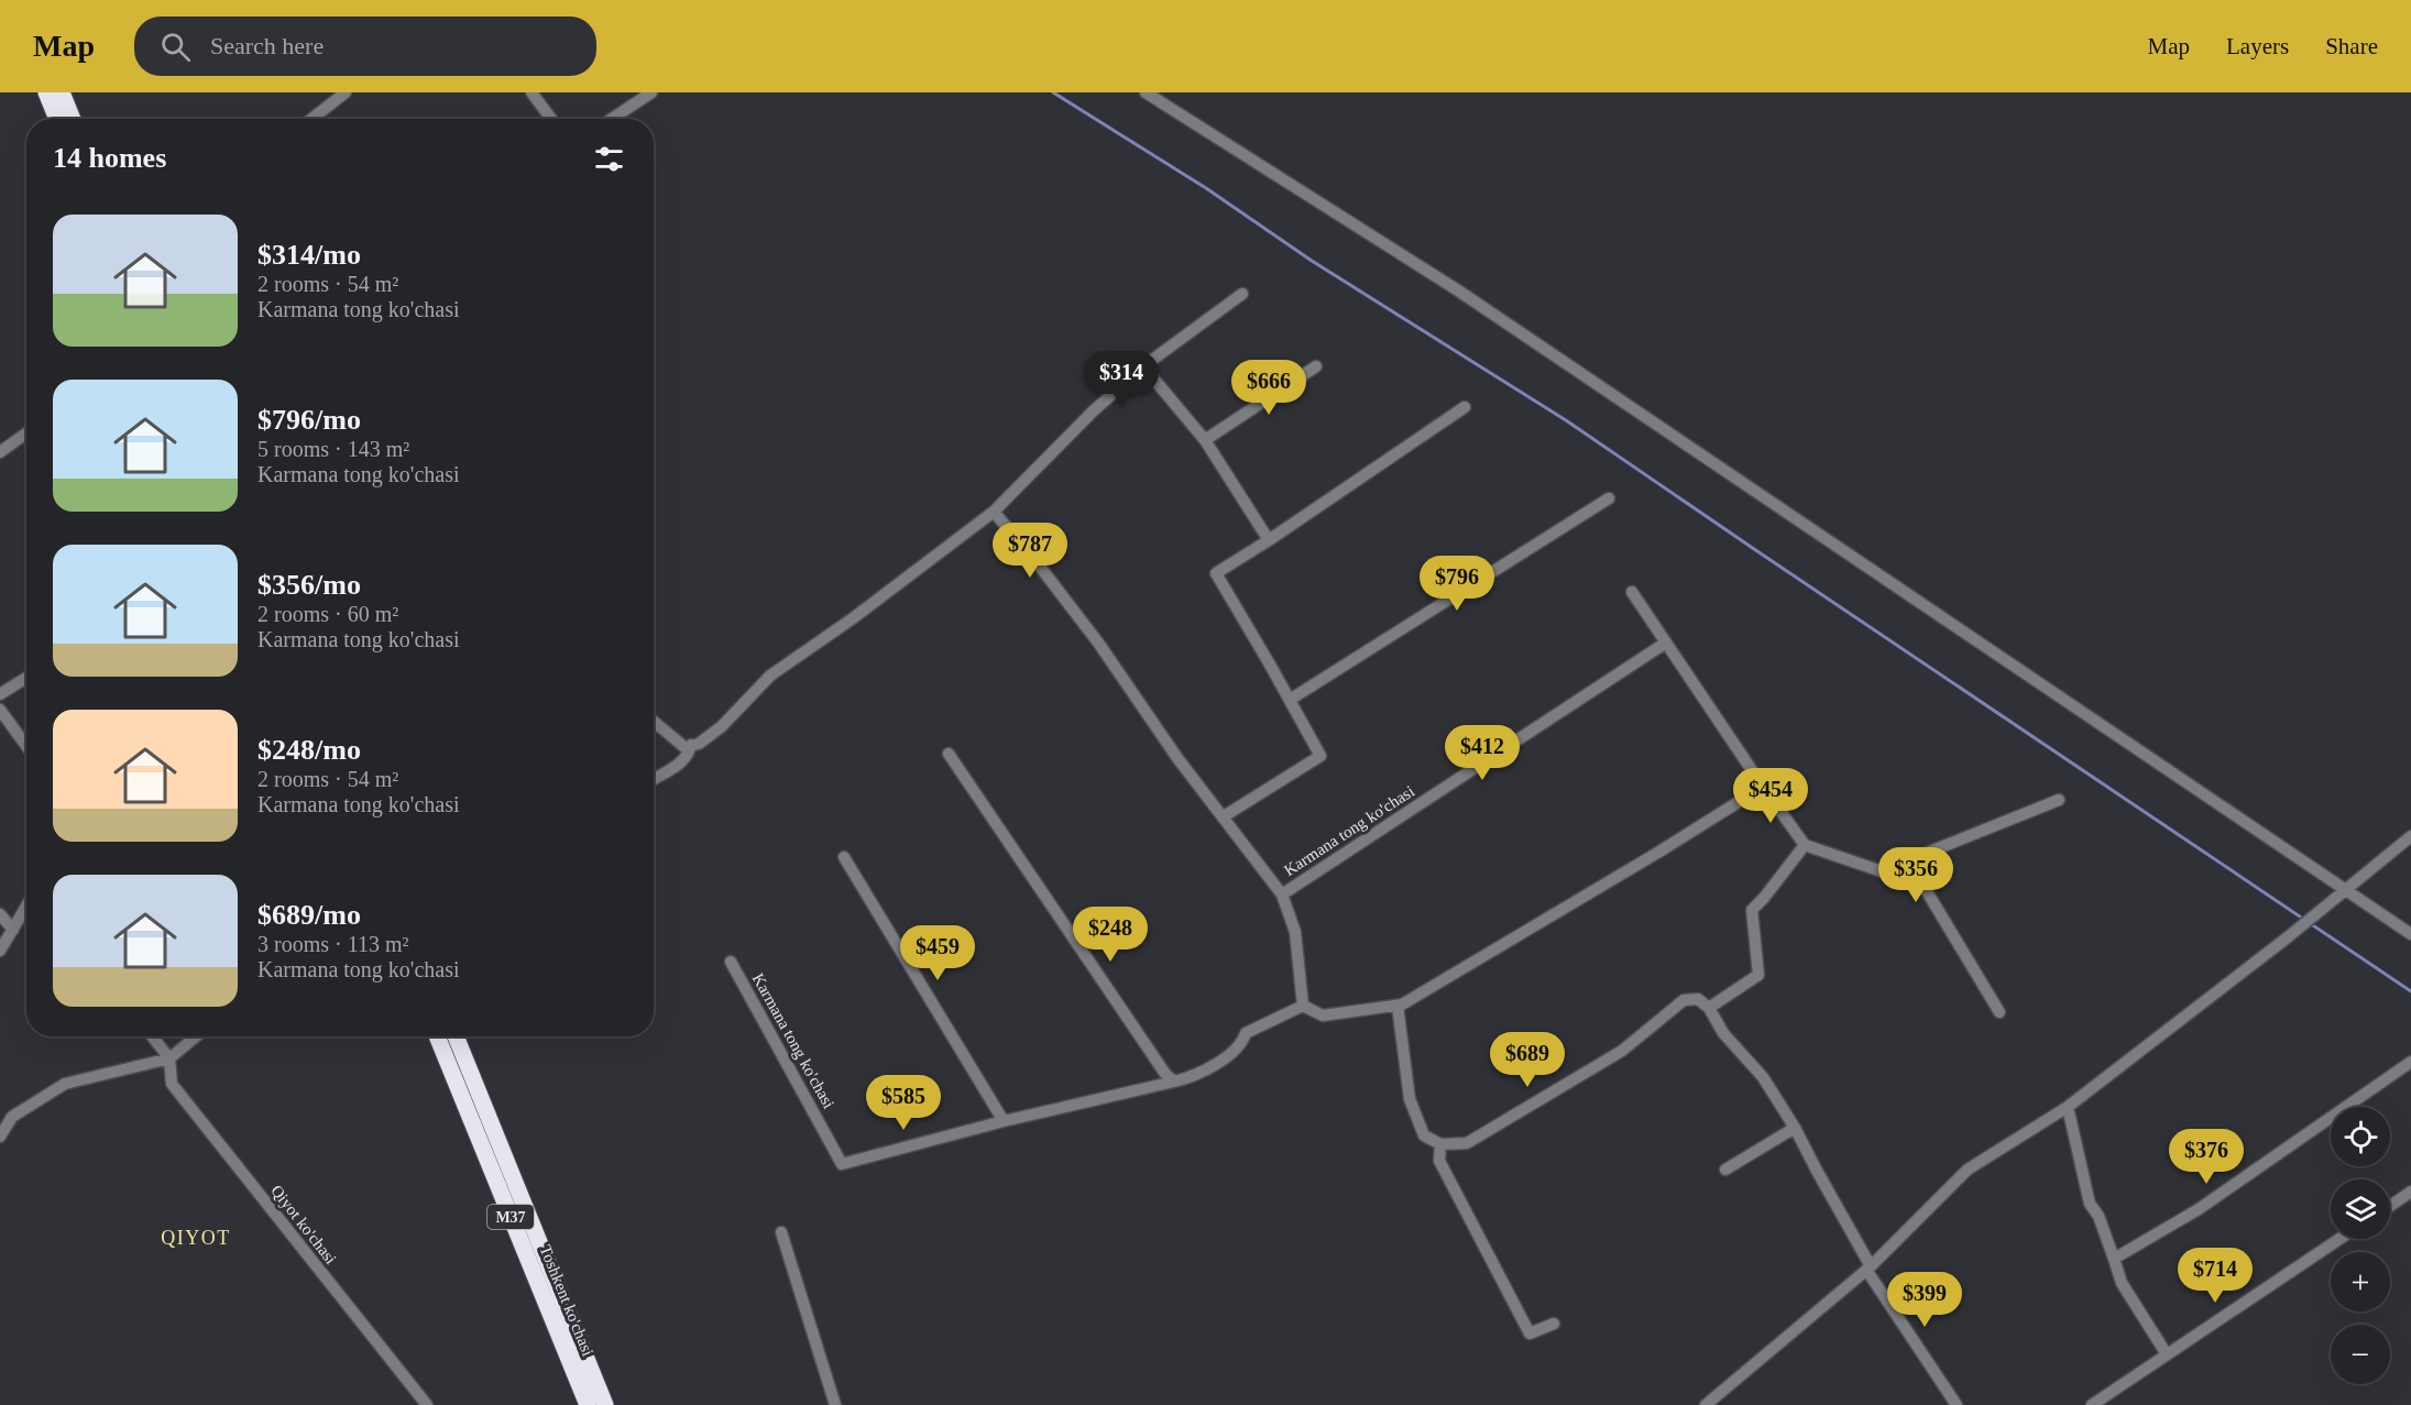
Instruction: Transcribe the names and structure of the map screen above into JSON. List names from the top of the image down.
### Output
{
  "streets": {
    "highway": ["M37", "Toshkent ko'chasi"],
    "street": ["Karmana tong ko'chasi", "Qiyot ko'chasi"]
  },
  "districts": ["QIYOT"],
  "page": {
    "header": "Map",
    "search": "Search here",
    "nav": ["Map", "Layers", "Share"],
    "heading": "14 homes",
    "list": [
      {
        "name": "$314/mo",
        "note": "2 rooms · 54 m² · Karmana tong ko'chasi"
      },
      {
        "name": "$796/mo",
        "note": "5 rooms · 143 m² · Karmana tong ko'chasi"
      },
      {
        "name": "$356/mo",
        "note": "2 rooms · 60 m² · Karmana tong ko'chasi"
      },
      {
        "name": "$248/mo",
        "note": "2 rooms · 54 m² · Karmana tong ko'chasi"
      },
      {
        "name": "$689/mo",
        "note": "3 rooms · 113 m² · Karmana tong ko'chasi"
      }
    ],
    "price": [
      "$314",
      "$666",
      "$787",
      "$796",
      "$412",
      "$454",
      "$356",
      "$248",
      "$459",
      "$689",
      "$585",
      "$376",
      "$714",
      "$399"
    ],
    "map_buttons": ["+", "−"]
  }
}
